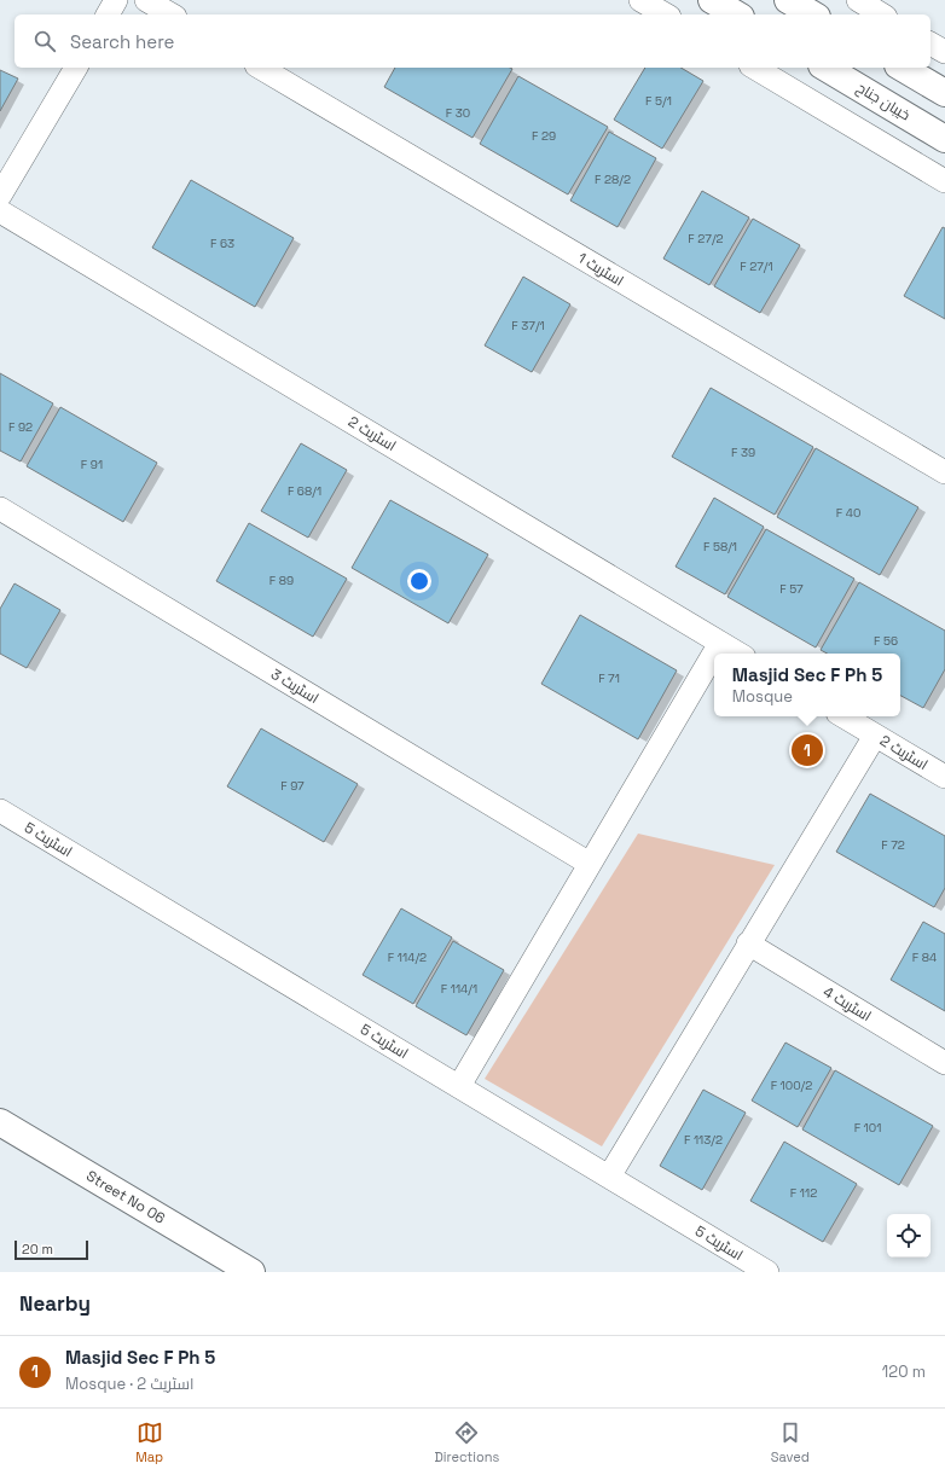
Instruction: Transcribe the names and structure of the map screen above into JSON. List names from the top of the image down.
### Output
{
  "streets": {
    "street": [
      "خیبان جناح",
      "اسٹریٹ 1",
      "اسٹریٹ 2",
      "اسٹریٹ 3",
      "اسٹریٹ 5",
      "اسٹریٹ 4",
      "Street No 06"
    ]
  },
  "house_numbers": [
    "F 5/1",
    "F 30",
    "F 29",
    "F 28/2",
    "F 27/2",
    "F 63",
    "F 27/1",
    "F 37/1",
    "F 92",
    "F 39",
    "F 91",
    "F 68/1",
    "F 40",
    "F 58/1",
    "F 89",
    "F 57",
    "F 56",
    "F 71",
    "F 97",
    "F 72",
    "F 114/2",
    "F 84",
    "F 114/1",
    "F 100/2",
    "F 101",
    "F 113/2",
    "F 112"
  ],
  "scale_bar": "20 m",
  "page": {
    "search": "Search here",
    "popup": ["Masjid Sec F Ph 5", "Mosque"],
    "pins": "1",
    "scale": "20 m",
    "heading": "Nearby",
    "list": [
      {
        "mark": "1",
        "name": "Masjid Sec F Ph 5",
        "note": "Mosque · اسٹریٹ 2",
        "value": "120 m"
      }
    ],
    "nav": ["Map", "Directions", "Saved"]
  }
}
